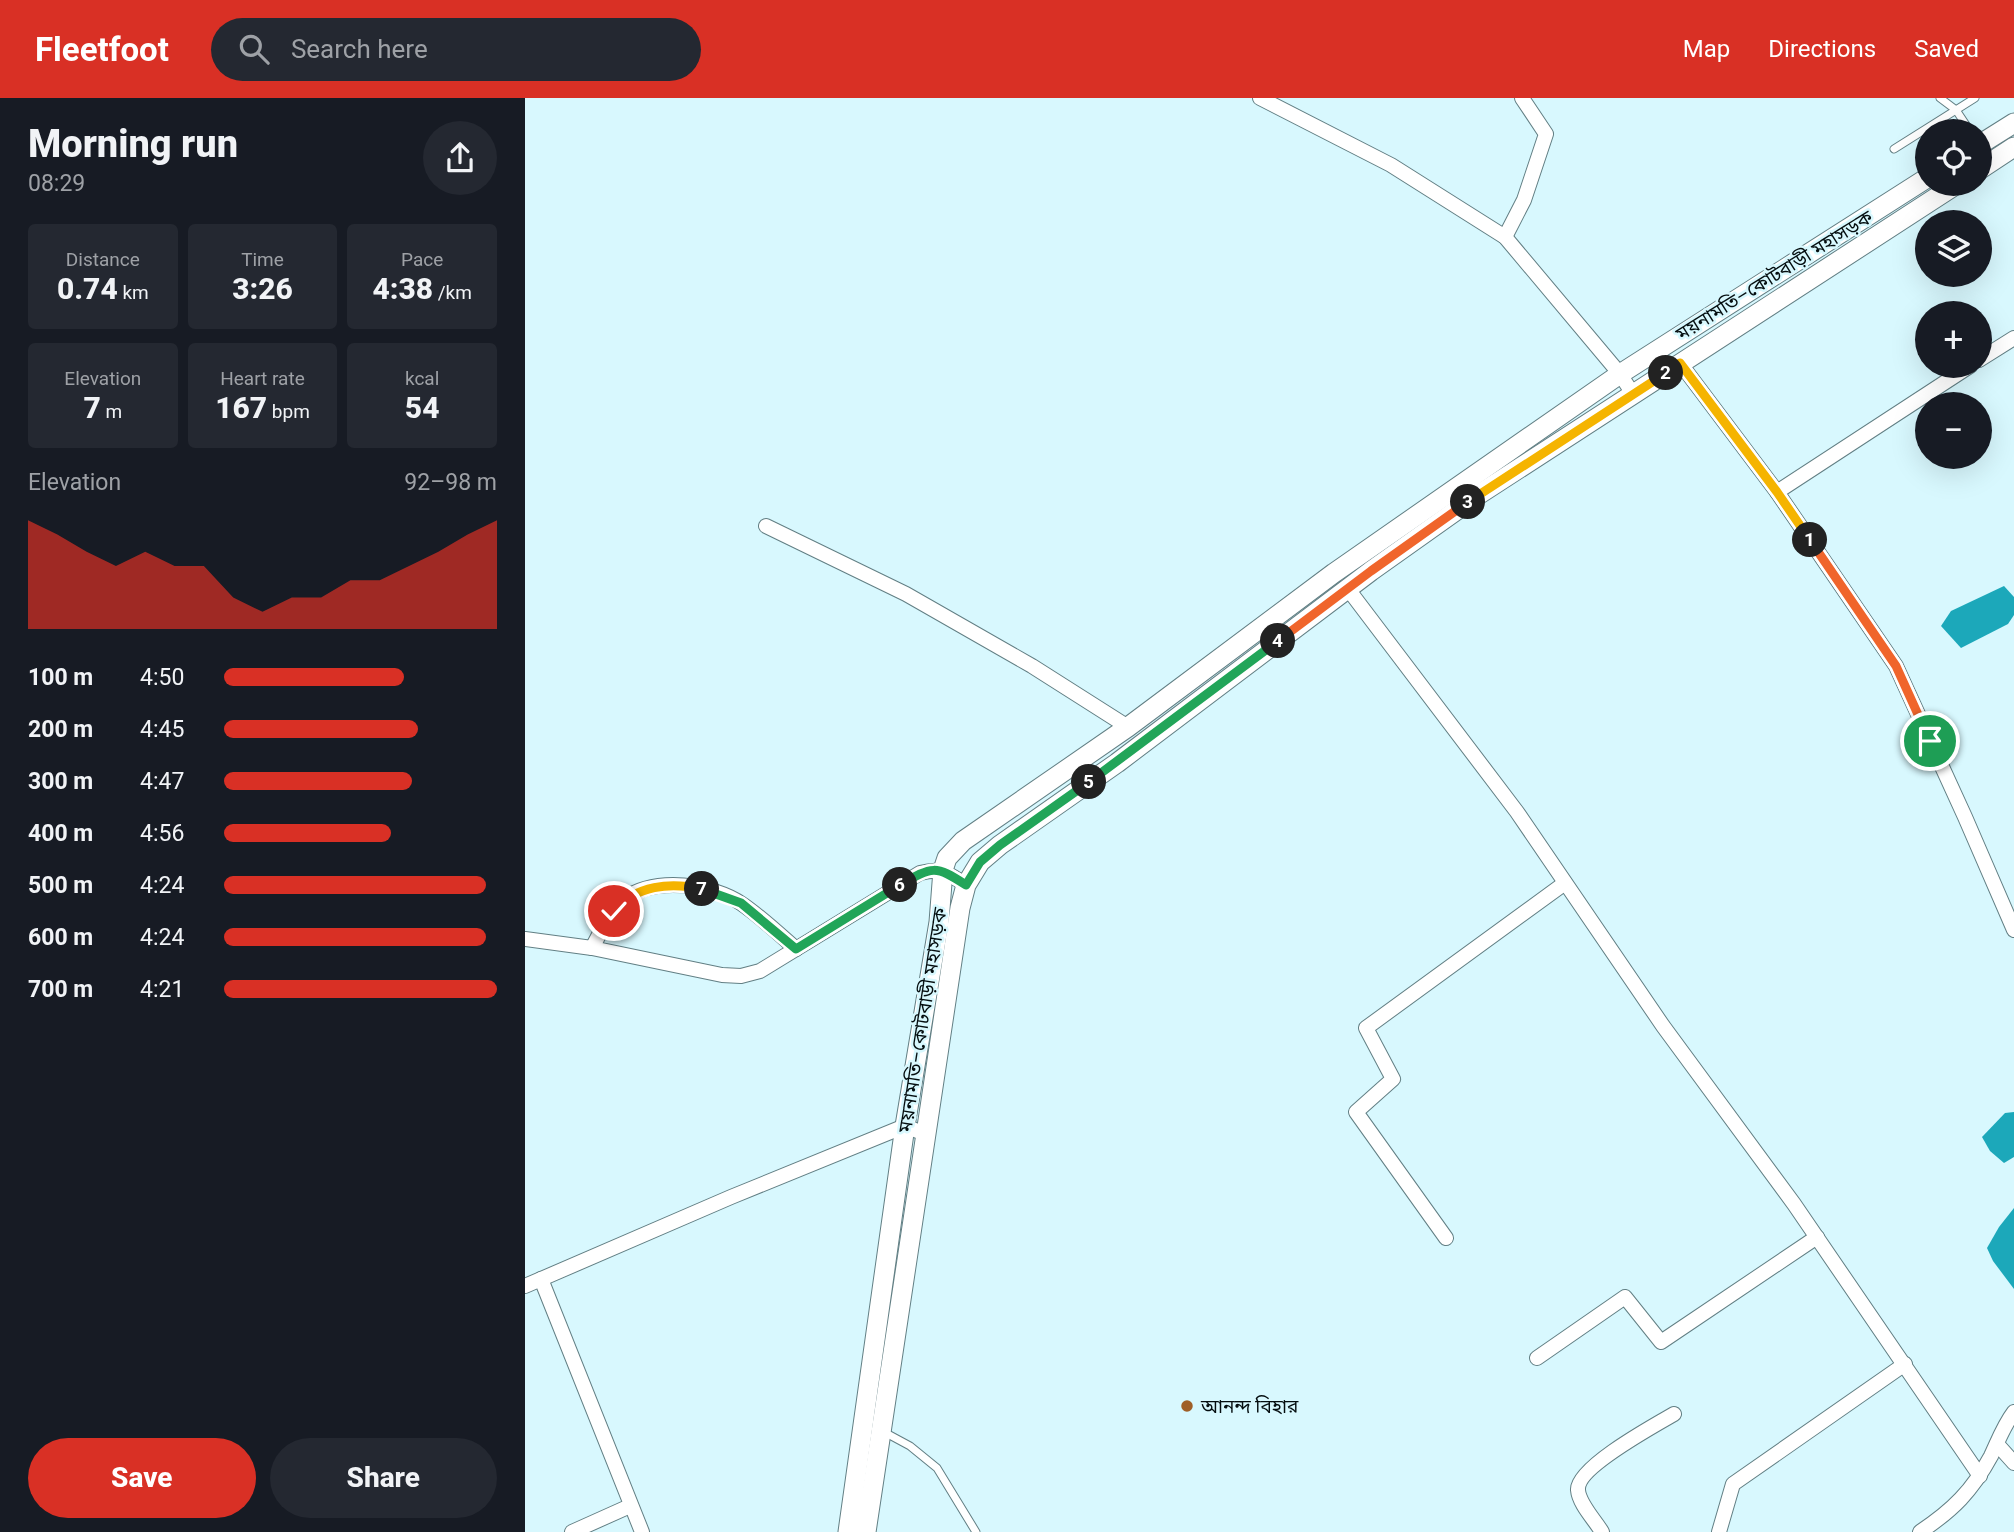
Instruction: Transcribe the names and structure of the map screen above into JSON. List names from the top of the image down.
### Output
{
  "streets": {
    "main road": ["ময়নামতি–কোটবাড়ী মহাসড়ক"]
  },
  "places": ["আনন্দ বিহার"],
  "page": {
    "header": "Fleetfoot",
    "search": "Search here",
    "nav": ["Map", "Directions", "Saved"],
    "heading": ["Morning run", "08:29"],
    "map_buttons": ["+", "−"],
    "stats": [
      ["Distance", "0.74 km"],
      ["Time", "3:26"],
      ["Pace", "4:38 /km"],
      ["Elevation", "7 m"],
      ["Heart rate", "167 bpm"],
      ["kcal", "54"]
    ],
    "pins": [
      "2",
      "3",
      "1",
      "4",
      "5",
      "6",
      "7"
    ],
    "chart": ["Elevation", "92–98 m"],
    "list": [
      {
        "name": "100 m",
        "note": "4:50"
      },
      {
        "name": "200 m",
        "note": "4:45"
      },
      {
        "name": "300 m",
        "note": "4:47"
      },
      {
        "name": "400 m",
        "note": "4:56"
      },
      {
        "name": "500 m",
        "note": "4:24"
      },
      {
        "name": "600 m",
        "note": "4:24"
      },
      {
        "name": "700 m",
        "note": "4:21"
      }
    ],
    "buttons": ["Save", "Share"]
  }
}
